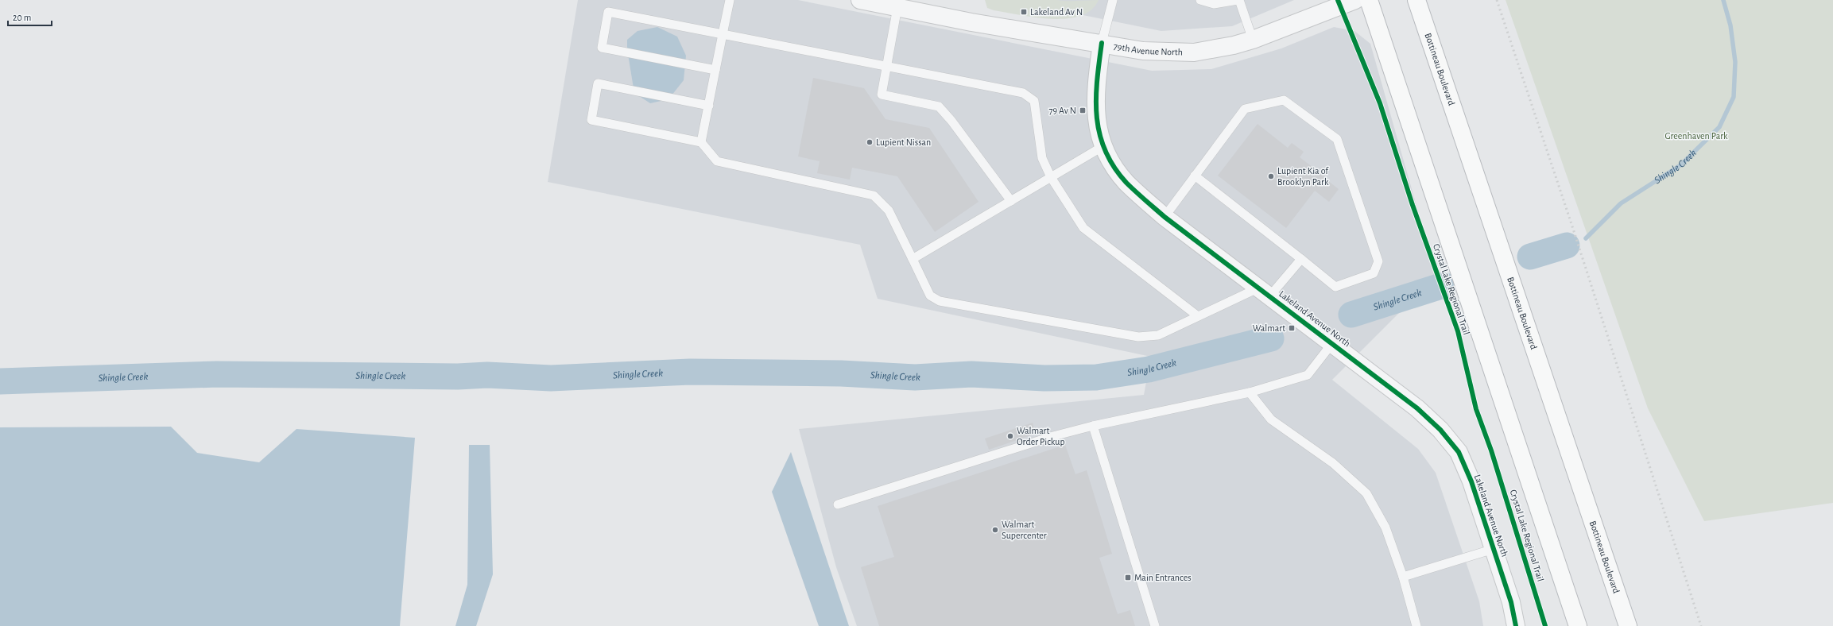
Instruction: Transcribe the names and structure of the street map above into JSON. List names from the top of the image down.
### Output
{
  "streets": {
    "highway": ["Bottineau Boulevard"],
    "street": ["79th Avenue North", "Lakeland Avenue North"],
    "cycle path": ["Crystal Lake Regional Trail"]
  },
  "crossings": [
    ["79th Avenue North", "Lakeland Avenue North"]
  ],
  "water": ["Shingle Creek"],
  "parks": ["Greenhaven Park"],
  "places": {
    "transit": [
      "Lakeland Av N",
      "79 Av N",
      "Walmart",
      "Main Entrances"
    ],
    "other": [
      "Lupient Nissan",
      "Lupient Kia of Brooklyn Park",
      "Walmart Order Pickup",
      "Walmart Supercenter"
    ]
  },
  "scale_bar": "20 m"
}
